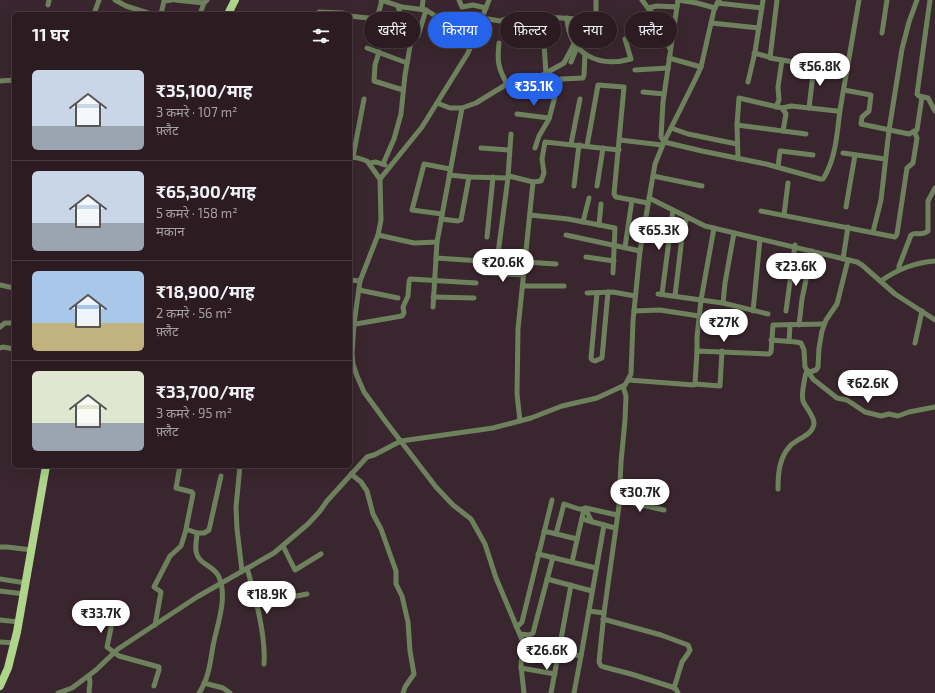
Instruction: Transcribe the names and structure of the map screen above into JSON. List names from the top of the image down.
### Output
{
  "page": {
    "chip": [
      "खरीदें",
      "किराया",
      "फ़िल्टर",
      "नया",
      "फ़्लैट"
    ],
    "heading": "11 घर",
    "price": [
      "₹56.8K",
      "₹35.1K",
      "₹65.3K",
      "₹20.6K",
      "₹23.6K",
      "₹27K",
      "₹62.6K",
      "₹30.7K",
      "₹18.9K",
      "₹33.7K",
      "₹26.6K"
    ],
    "list": [
      {
        "name": "₹35,100/माह",
        "note": "3 कमरे · 107 m² · फ़्लैट"
      },
      {
        "name": "₹65,300/माह",
        "note": "5 कमरे · 158 m² · मकान"
      },
      {
        "name": "₹18,900/माह",
        "note": "2 कमरे · 56 m² · फ़्लैट"
      },
      {
        "name": "₹33,700/माह",
        "note": "3 कमरे · 95 m² · फ़्लैट"
      }
    ]
  }
}
